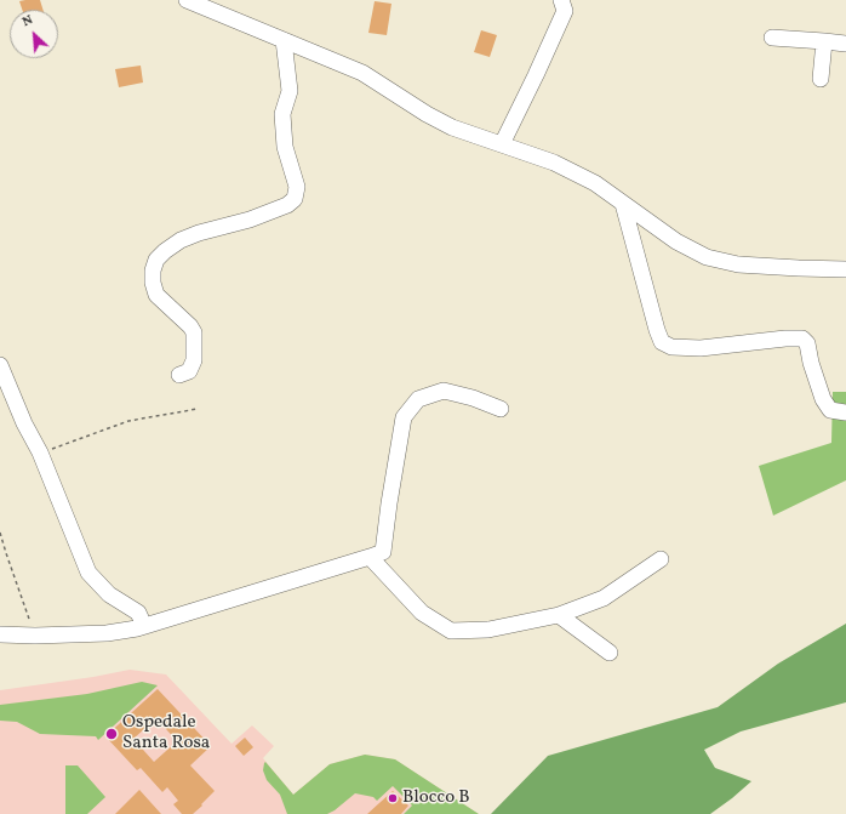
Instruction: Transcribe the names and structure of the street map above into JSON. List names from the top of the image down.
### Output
{
  "places": ["Ospedale Santa Rosa", "Blocco B"],
  "north": "top left"
}
